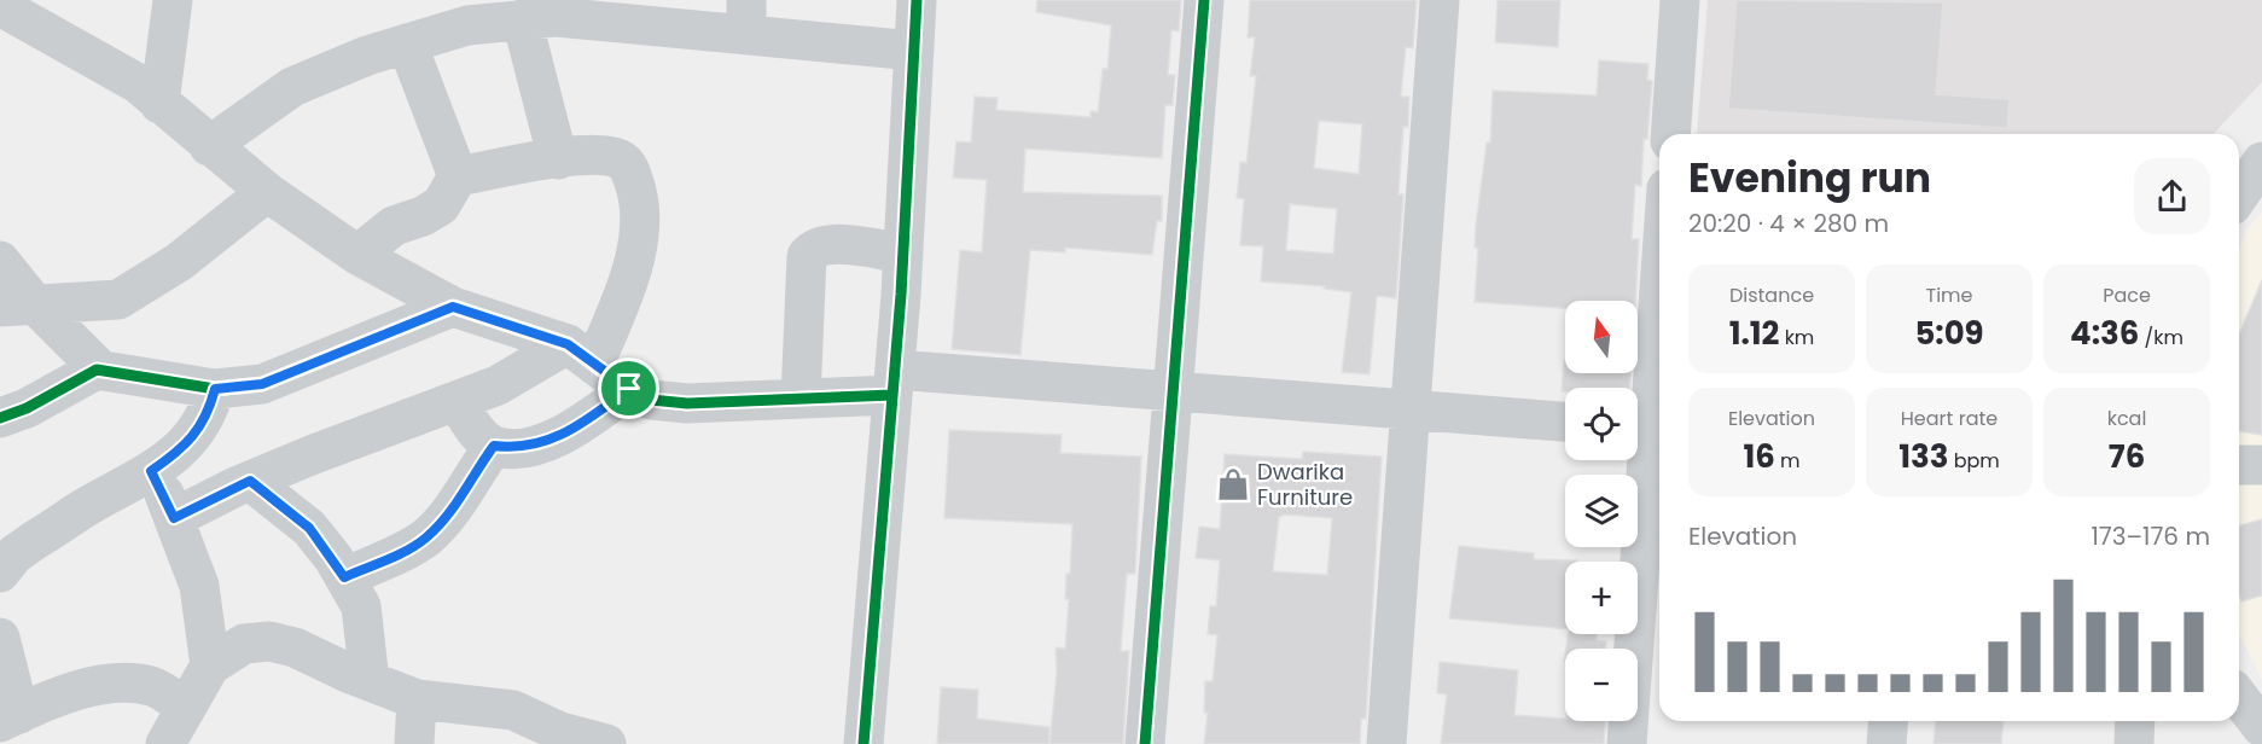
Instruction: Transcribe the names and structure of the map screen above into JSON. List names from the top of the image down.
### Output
{
  "places": {
    "shop": ["Dwarika Furniture"]
  },
  "north": "top",
  "page": {
    "heading": ["Evening run", "20:20 · 4 × 280 m"],
    "stats": [
      ["Distance", "1.12 km"],
      ["Time", "5:09"],
      ["Pace", "4:36 /km"],
      ["Elevation", "16 m"],
      ["Heart rate", "133 bpm"],
      ["kcal", "76"]
    ],
    "map_buttons": ["+", "−"],
    "chart": ["Elevation", "173–176 m"]
  }
}
